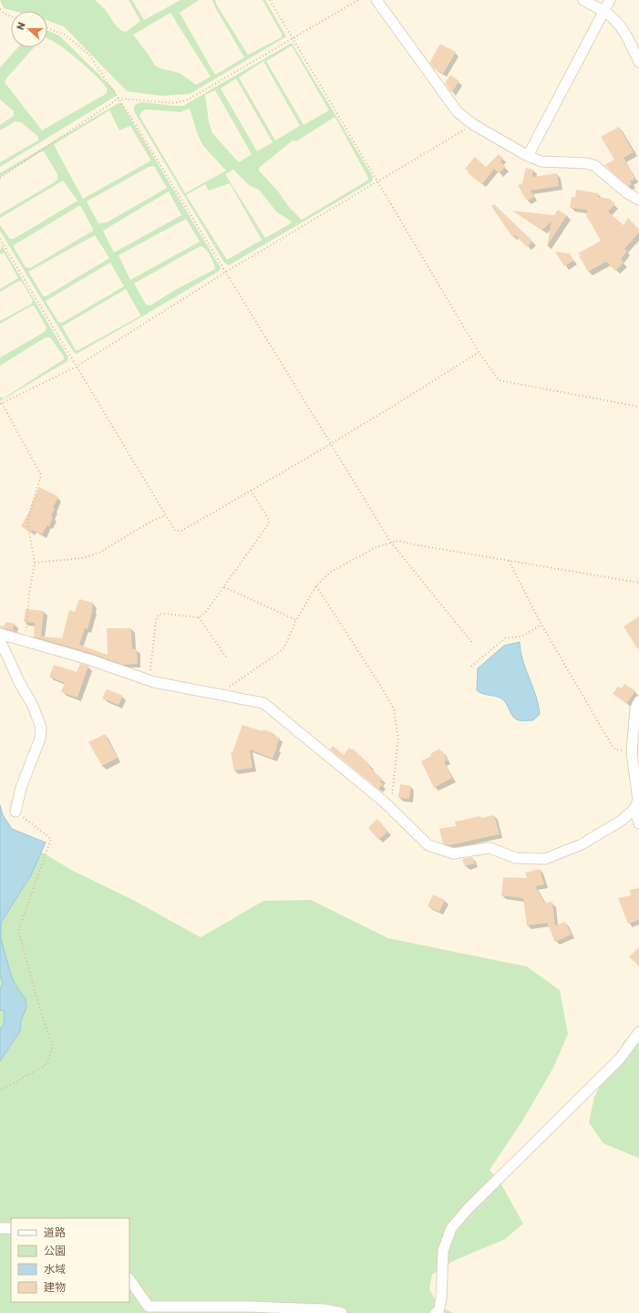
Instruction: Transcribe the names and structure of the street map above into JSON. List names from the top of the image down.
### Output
{
  "legend": [
    "道路",
    "公園",
    "水域",
    "建物"
  ],
  "north": "left"
}
